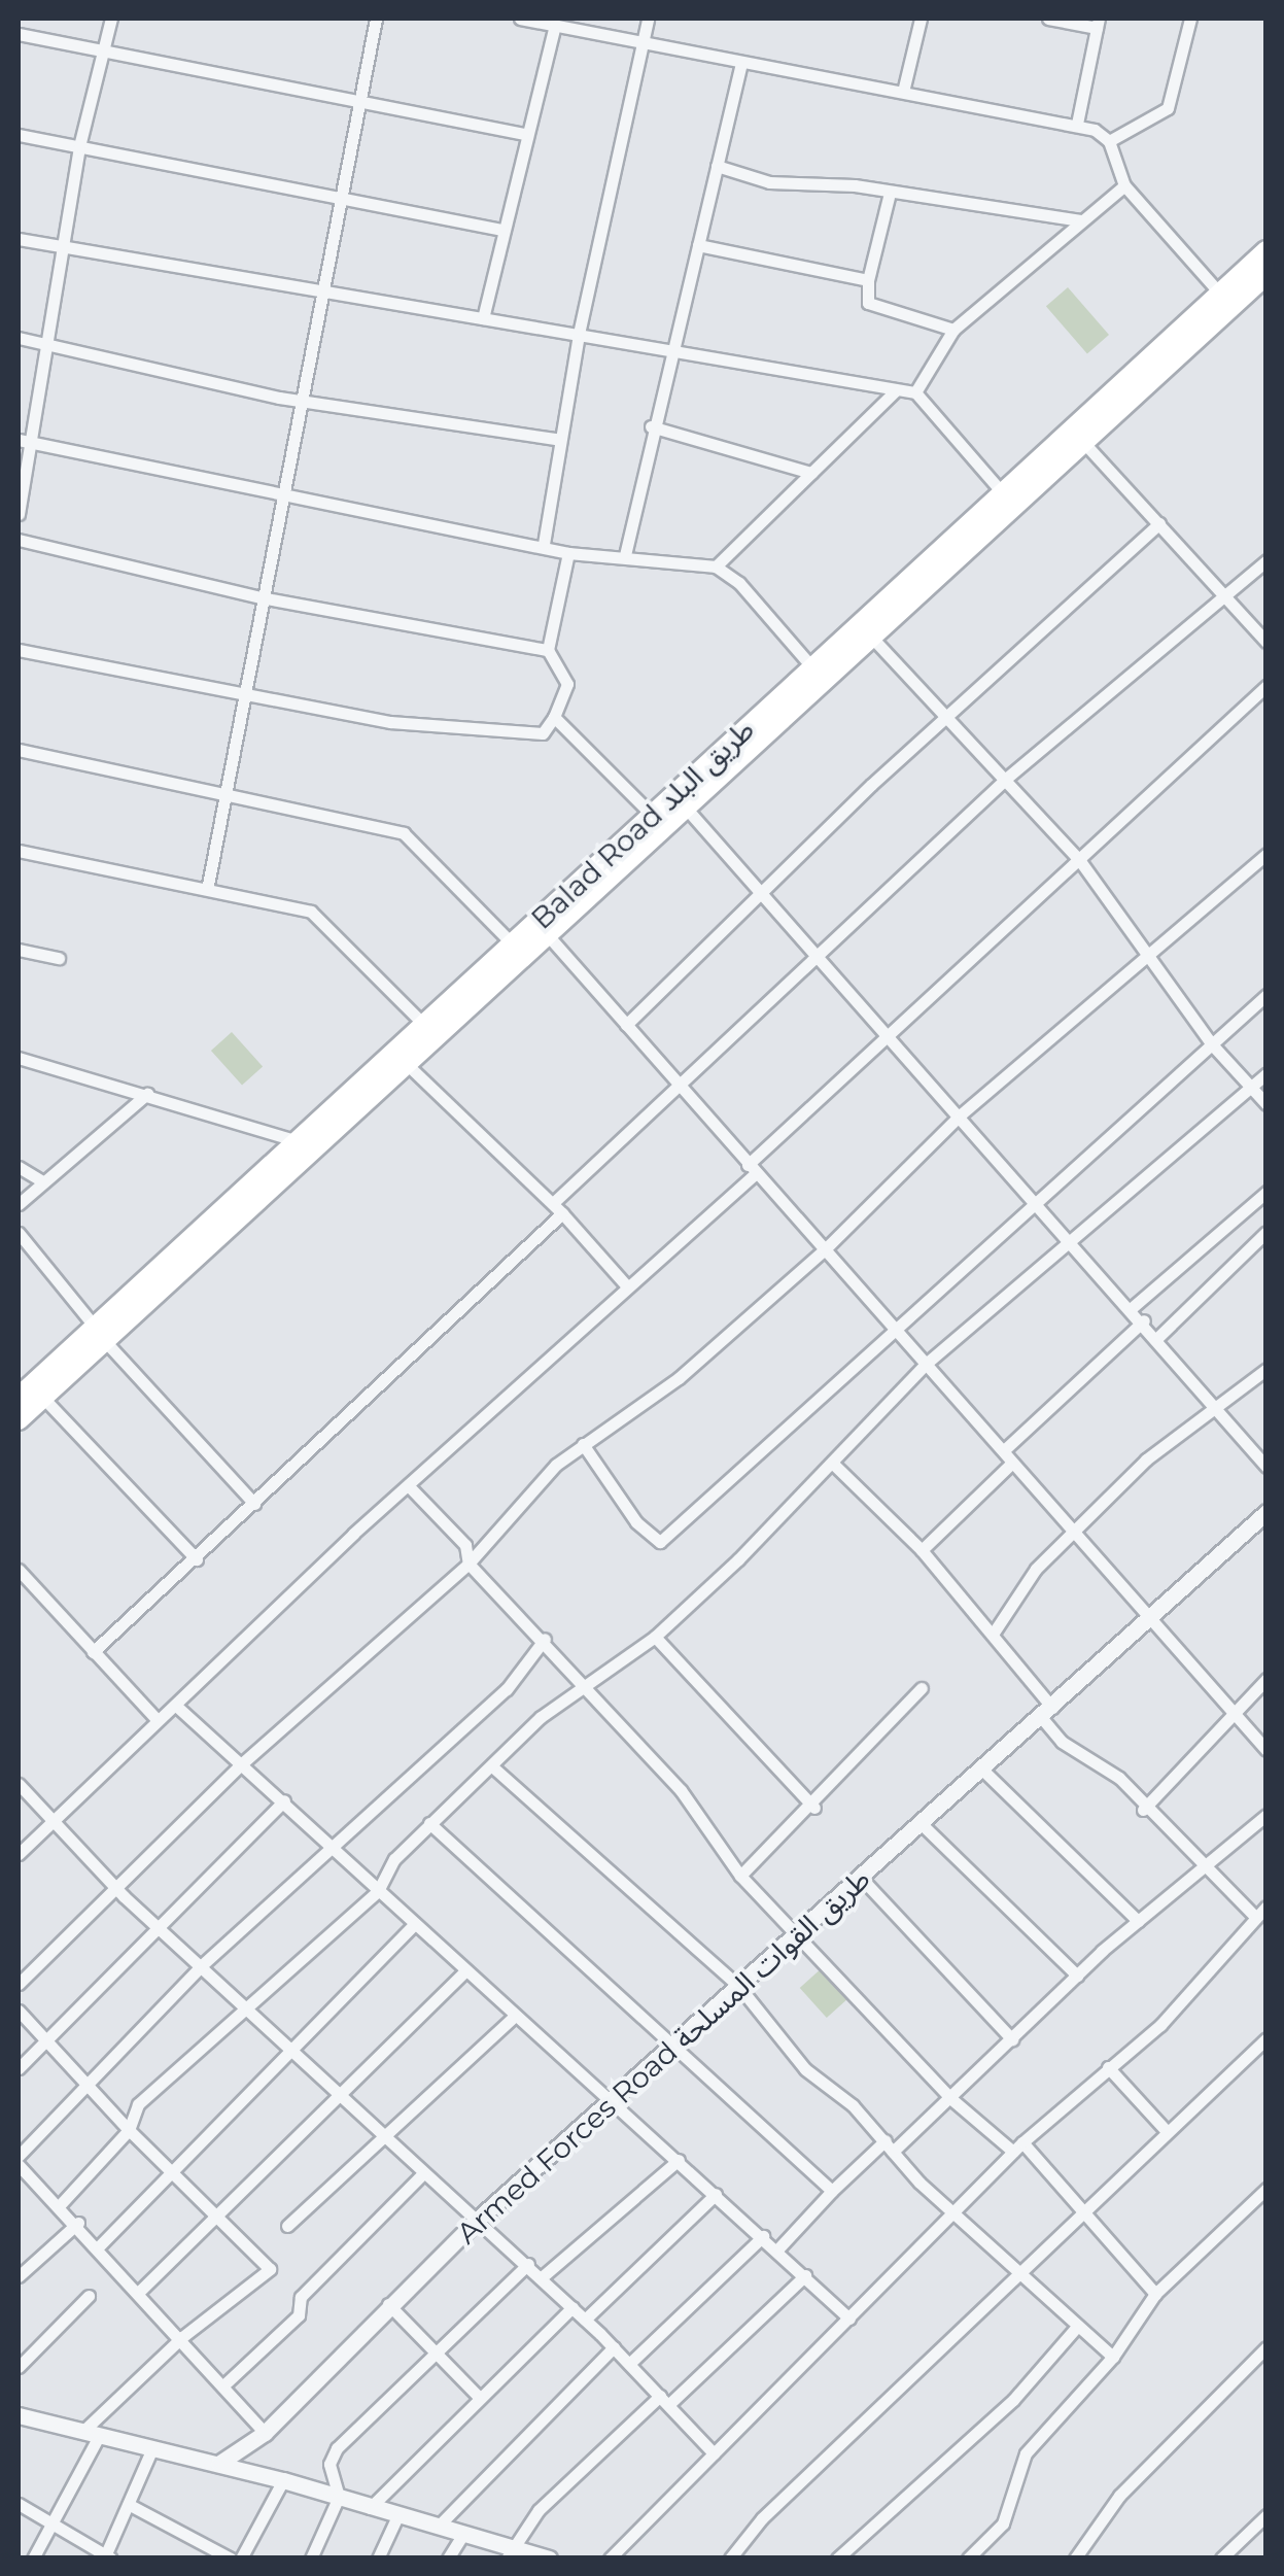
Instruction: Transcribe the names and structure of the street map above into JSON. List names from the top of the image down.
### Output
{
  "streets": {
    "highway": ["Balad Road طريق البلد"],
    "street": ["Armed Forces Road طريق القوات المسلحة"]
  }
}
